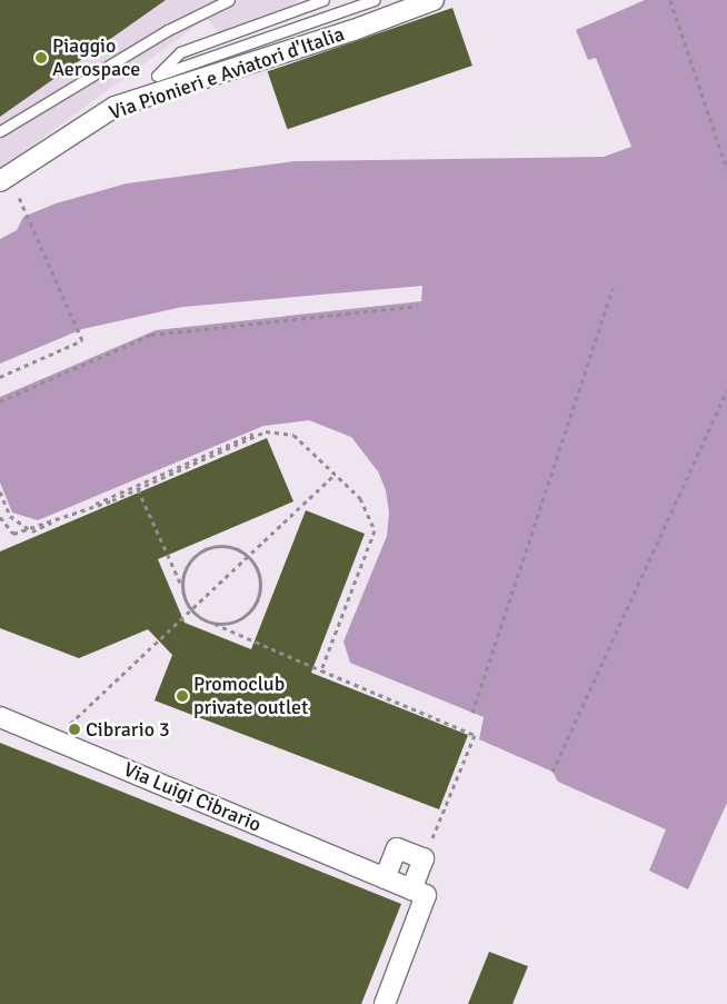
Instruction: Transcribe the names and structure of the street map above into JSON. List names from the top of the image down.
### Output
{
  "streets": {
    "street": ["Via Pionieri e Aviatori d'Italia", "Via Luigi Cibrario"]
  },
  "places": ["Piaggio Aerospace", "Promoclub private outlet", "Cibrario 3"]
}
